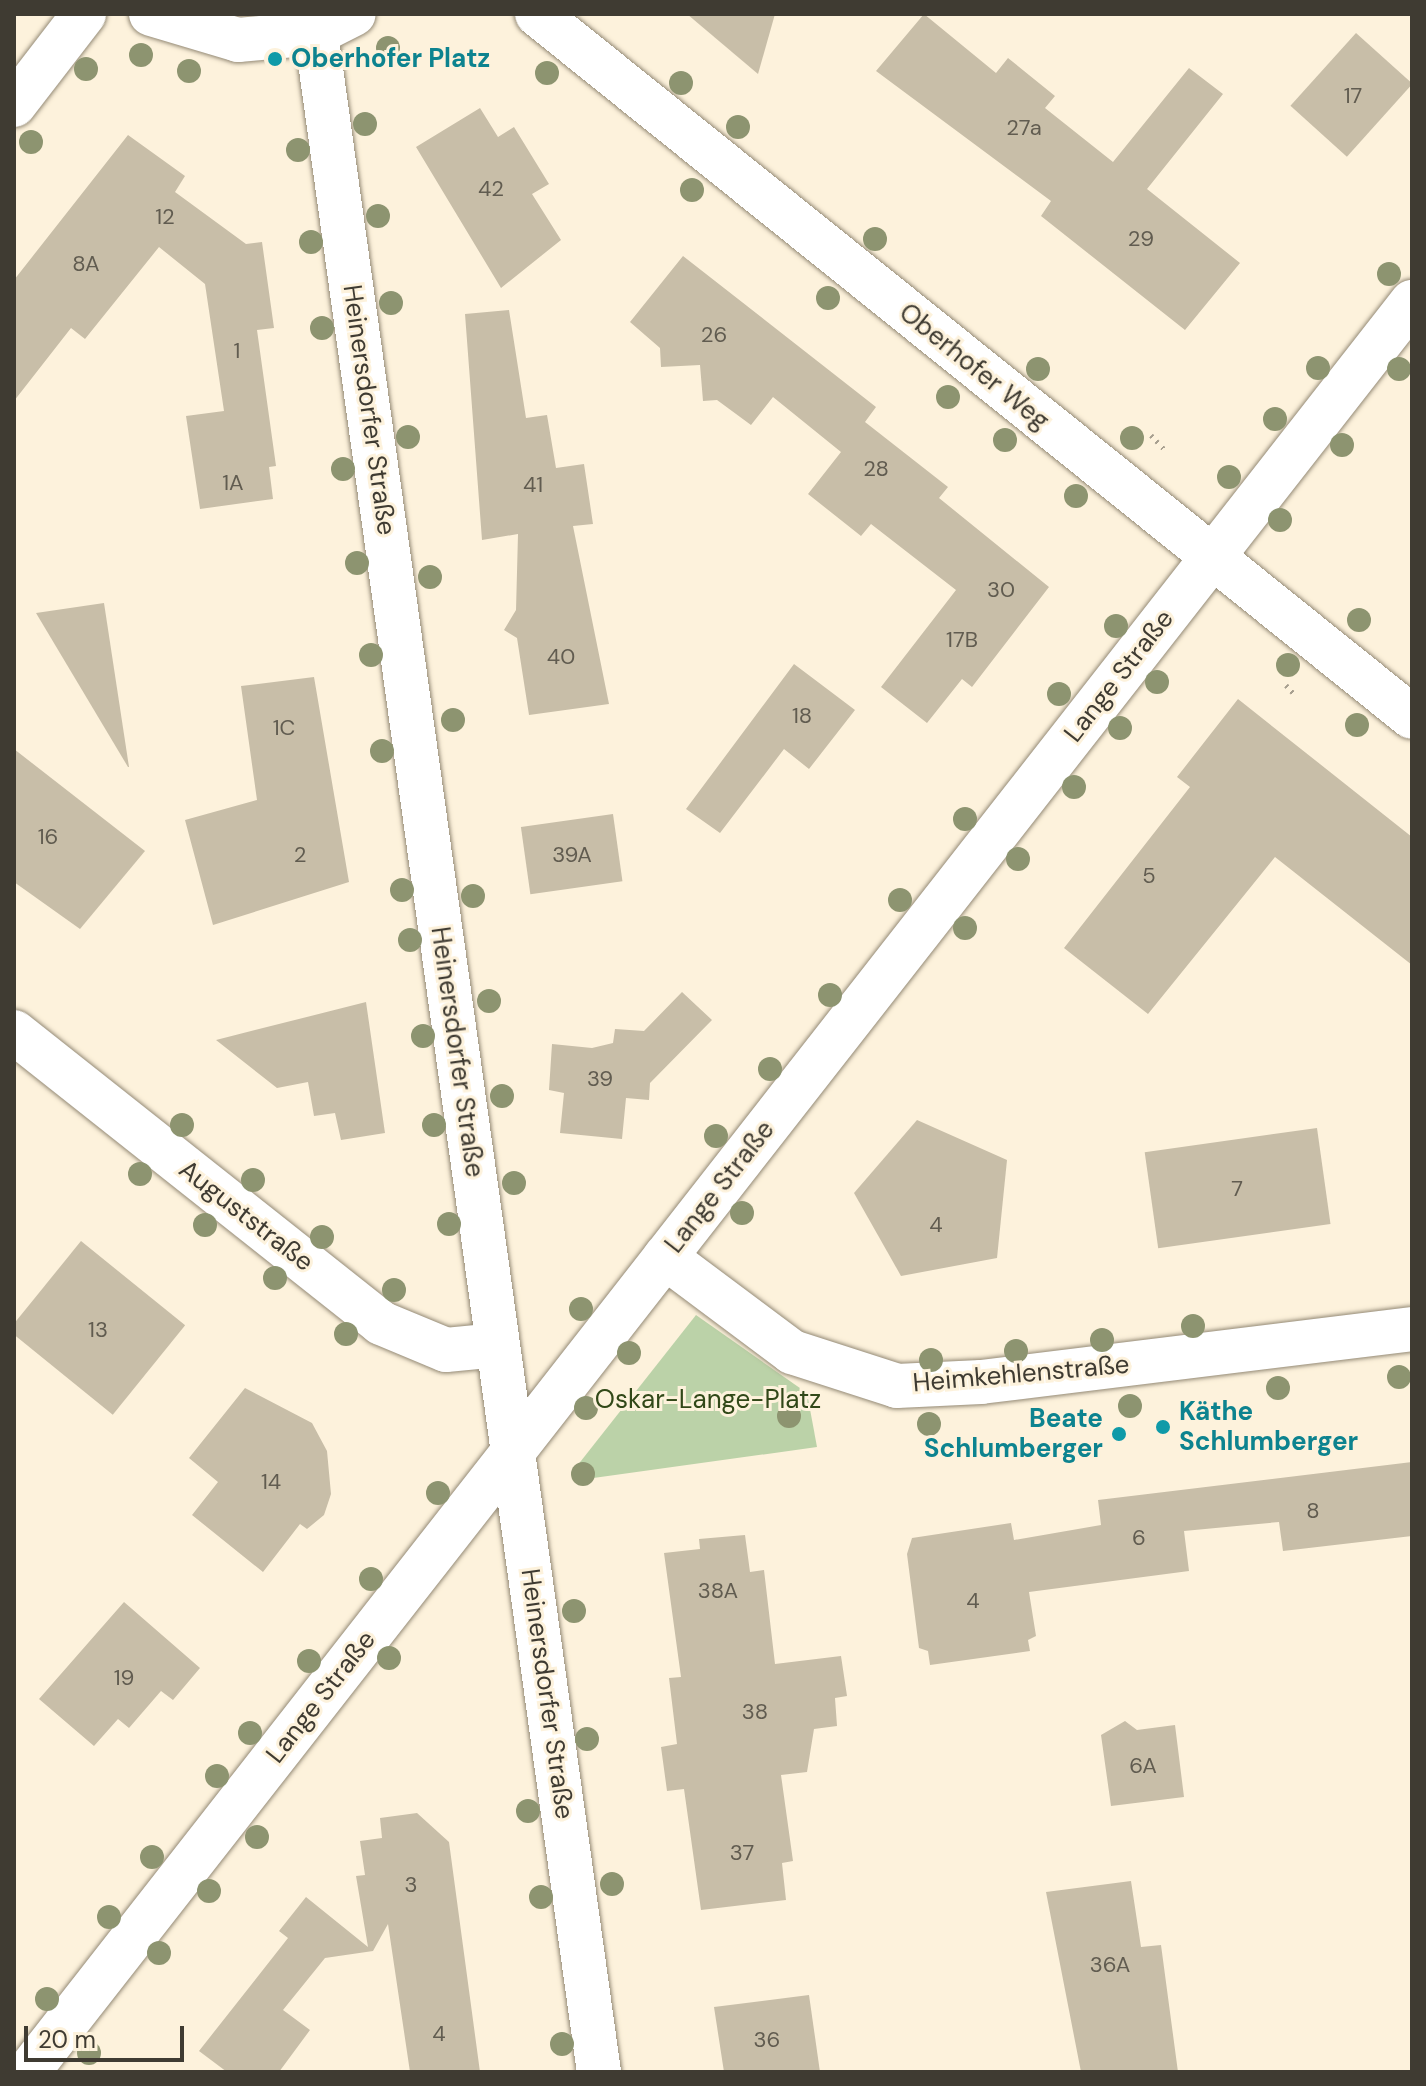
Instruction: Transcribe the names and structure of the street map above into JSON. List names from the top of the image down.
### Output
{
  "streets": {
    "street": [
      "Oberhofer Weg",
      "Heinersdorfer Straße",
      "Lange Straße",
      "Auguststraße",
      "Heimkehlenstraße"
    ]
  },
  "crossings": [
    ["Oberhofer Weg", "Lange Straße"],
    ["Heinersdorfer Straße", "Lange Straße"],
    ["Heinersdorfer Straße", "Auguststraße"],
    ["Lange Straße", "Heimkehlenstraße"]
  ],
  "parks": ["Oskar-Lange-Platz"],
  "places": ["Oberhofer Platz", "Käthe Schlumberger", "Beate Schlumberger"],
  "house_numbers": [
    "17",
    "27a",
    "42",
    "12",
    "29",
    "8A",
    "26",
    "1",
    "28",
    "1A",
    "41",
    "30",
    "17B",
    "40",
    "18",
    "1C",
    "16",
    "2",
    "39A",
    "5",
    "39",
    "7",
    "4",
    "13",
    "14",
    "8",
    "6",
    "38A",
    "4",
    "19",
    "38",
    "6A",
    "37",
    "3",
    "36A",
    "4",
    "36"
  ],
  "scale_bar": "20 m"
}
